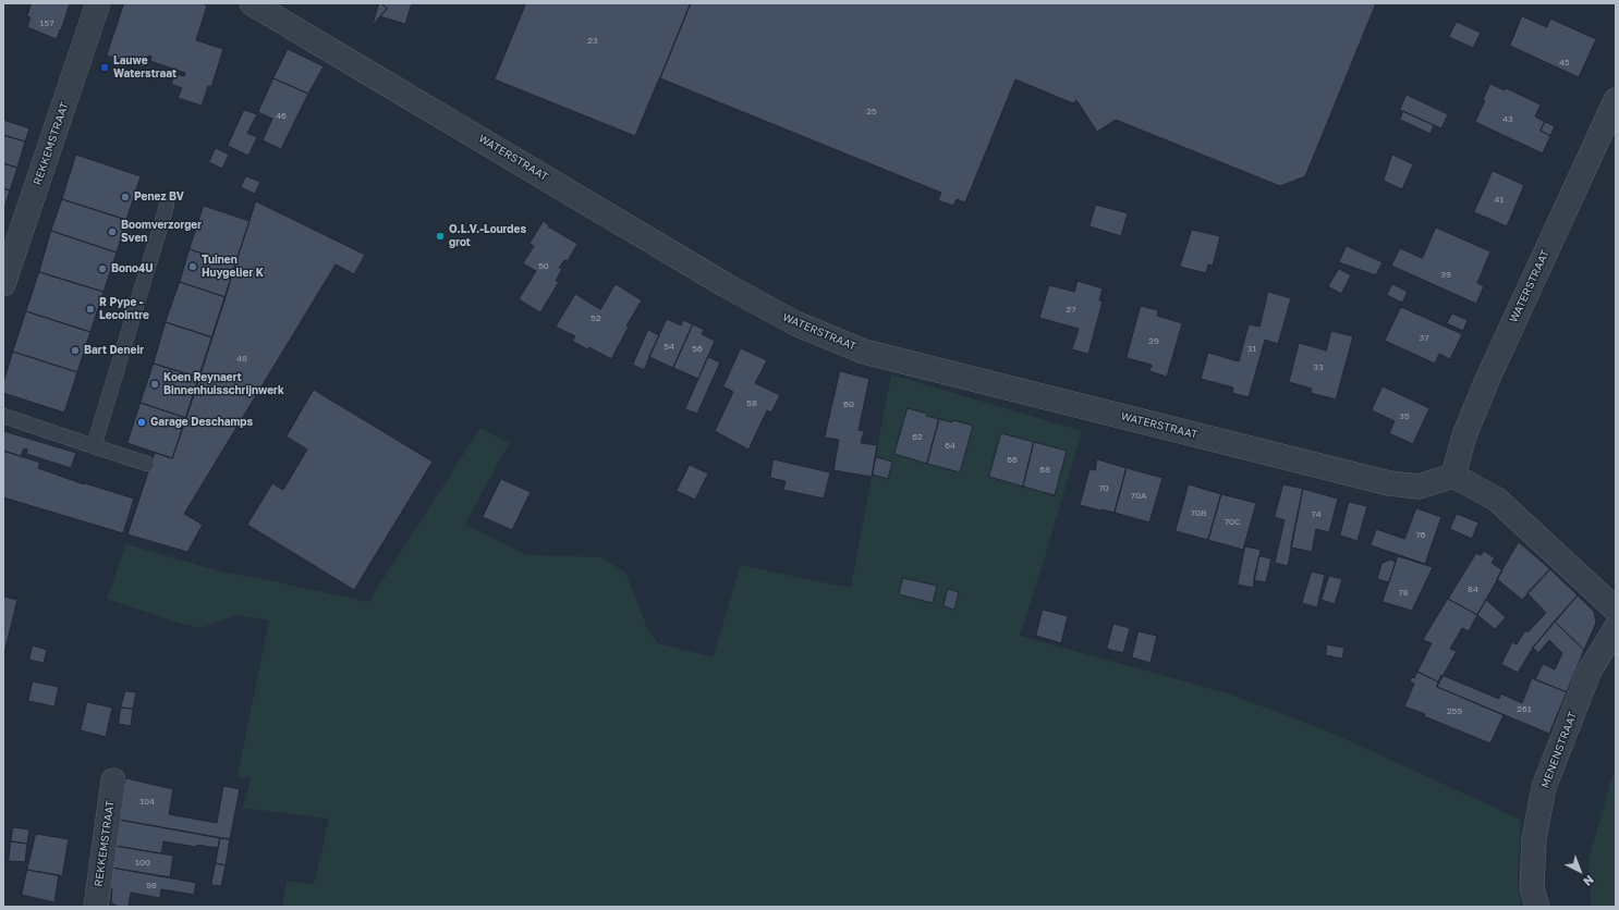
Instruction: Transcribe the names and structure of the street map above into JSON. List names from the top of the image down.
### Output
{
  "streets": {
    "street": ["REKKEMSTRAAT", "WATERSTRAAT", "MENENSTRAAT"]
  },
  "places": [
    "Lauwe Waterstraat",
    "Penez BV",
    "Boomverzorger Sven",
    "O.L.V.-Lourdes grot",
    "Tuinen Huygelier K",
    "Bono4U",
    "R Pype - Lecointre",
    "Bart Deneir",
    "Koen Reynaert Binnenhuisschrijnwerk",
    "Garage Deschamps"
  ],
  "house_numbers": [
    "157",
    "23",
    "45",
    "25",
    "46",
    "43",
    "41",
    "50",
    "39",
    "27",
    "52",
    "37",
    "29",
    "54",
    "56",
    "31",
    "48",
    "33",
    "58",
    "60",
    "35",
    "62",
    "64",
    "66",
    "68",
    "70",
    "70A",
    "70B",
    "74",
    "70C",
    "76",
    "84",
    "78",
    "261",
    "259",
    "104",
    "100",
    "98"
  ],
  "north": "bottom right"
}
